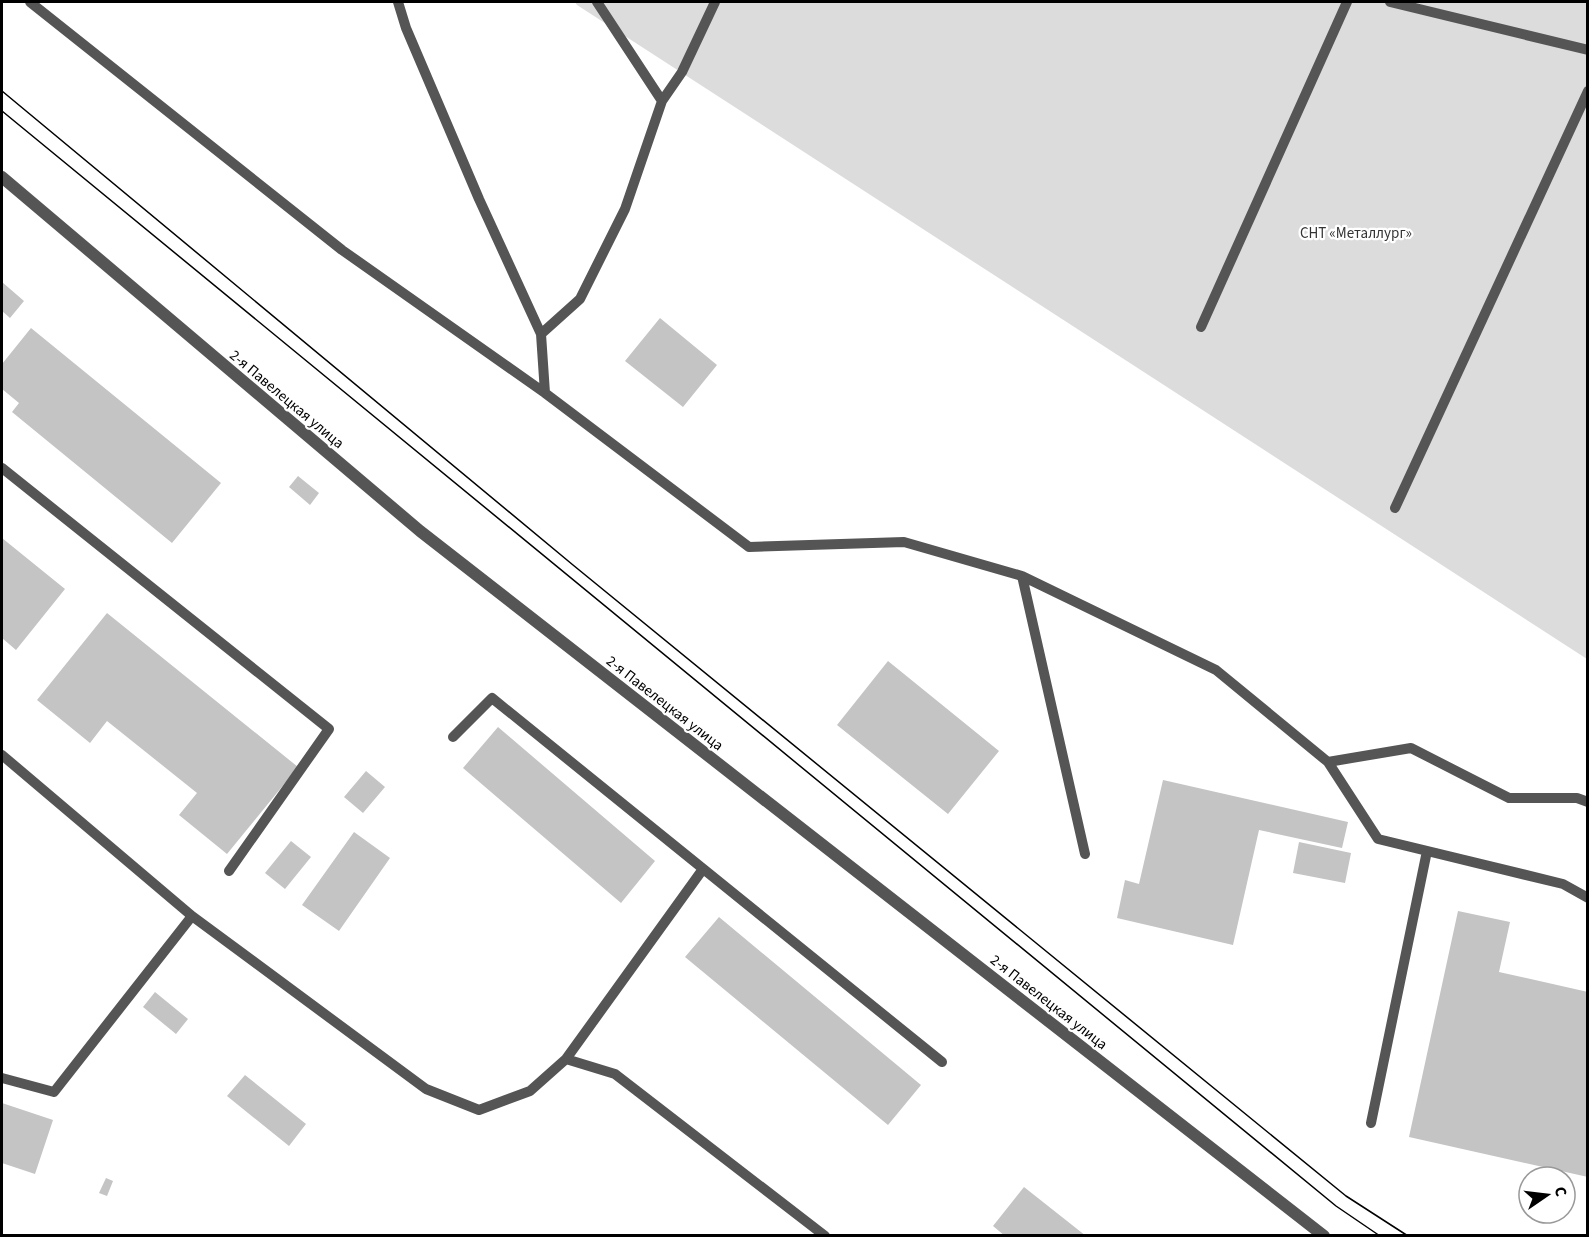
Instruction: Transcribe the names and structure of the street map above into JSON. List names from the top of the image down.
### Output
{
  "streets": {
    "street": ["2-я Павелецкая улица"]
  },
  "parks": ["СНТ «Металлург»"],
  "north": "right"
}
